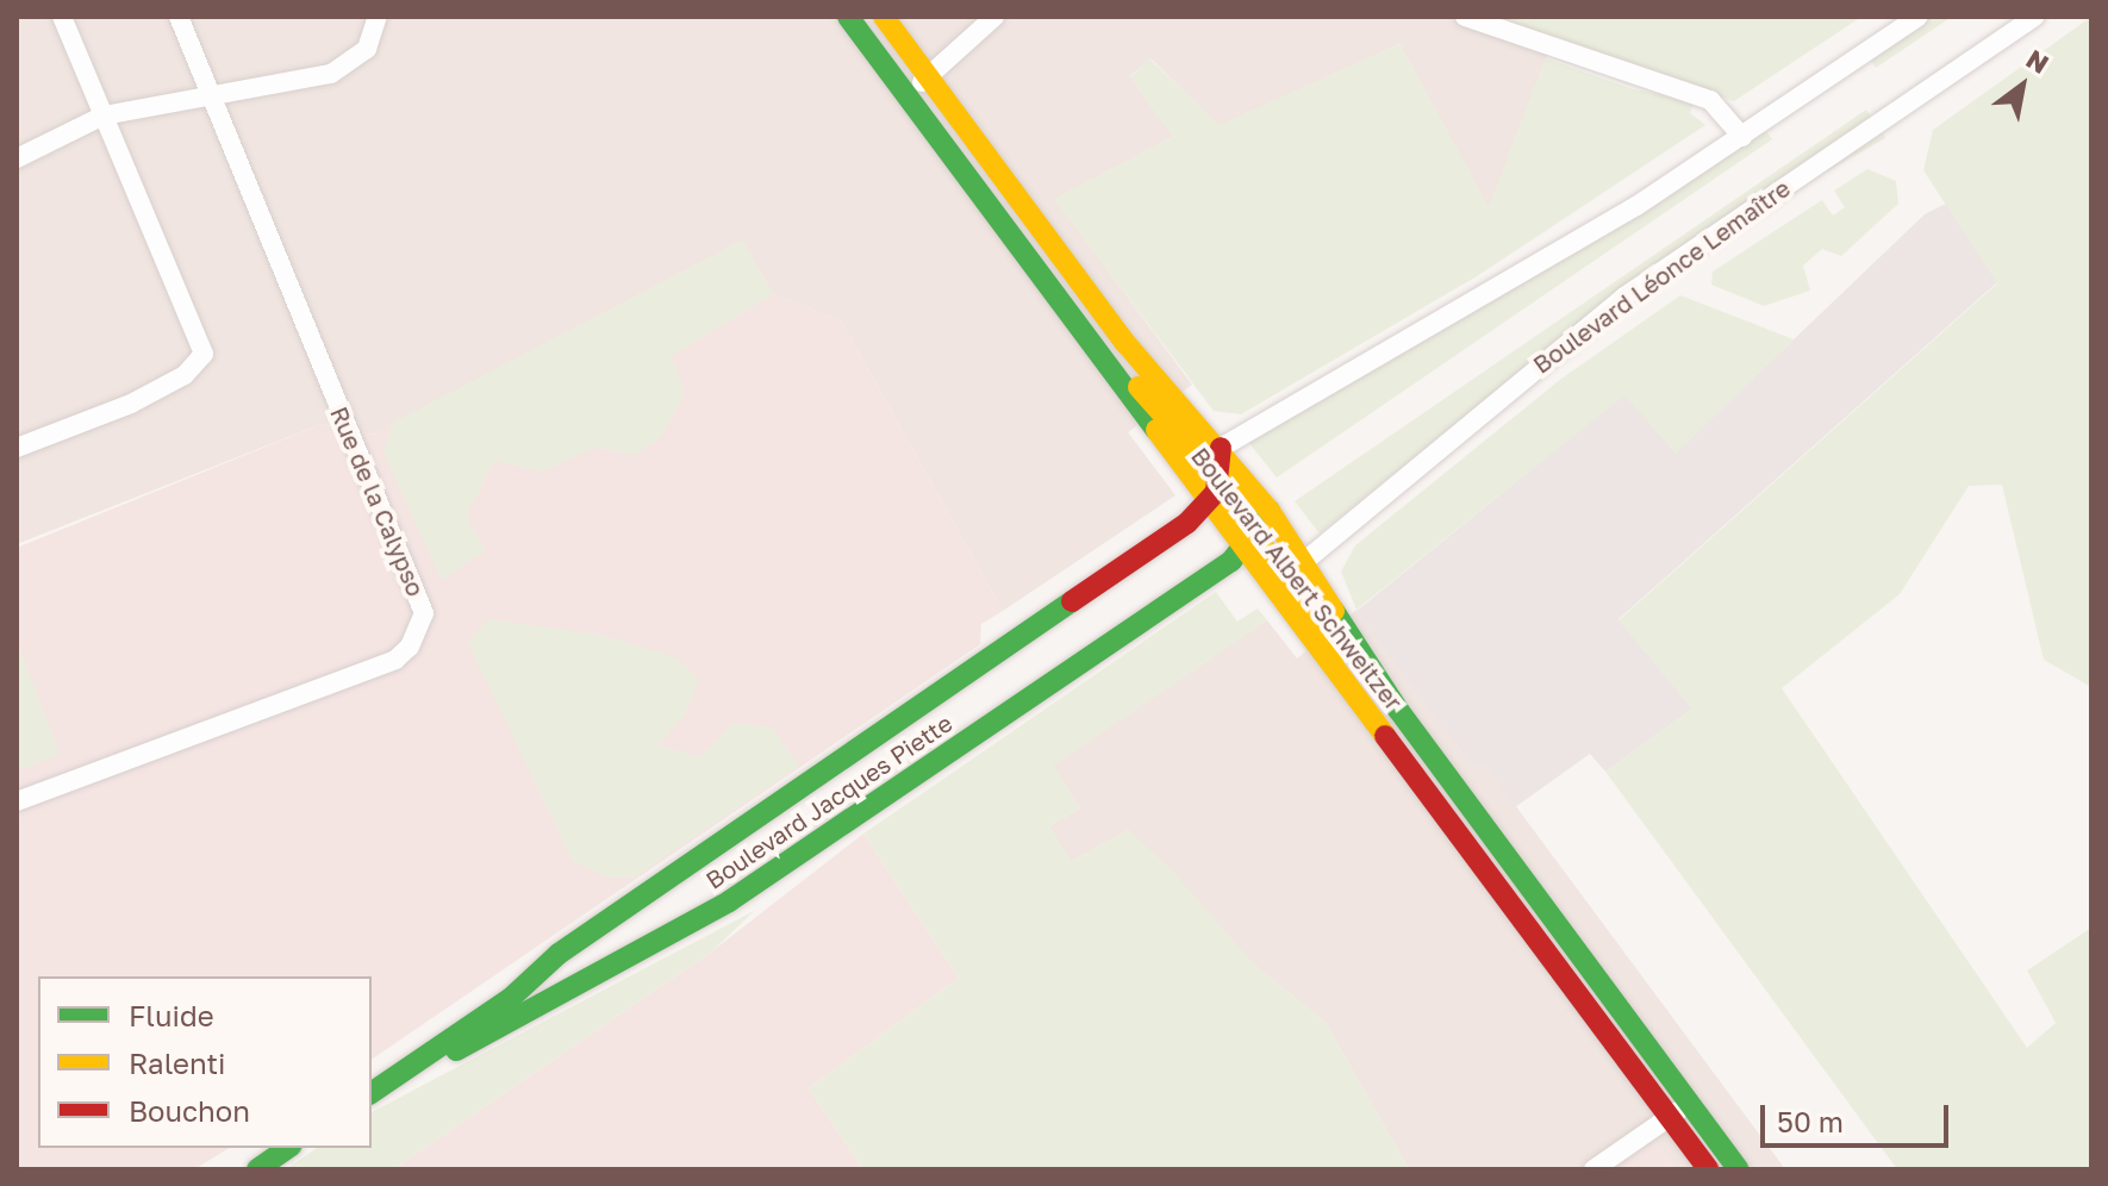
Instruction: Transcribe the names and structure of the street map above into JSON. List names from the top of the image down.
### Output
{
  "streets": {
    "main road": ["Boulevard Albert Schweitzer", "Boulevard Jacques Piette"],
    "street": ["Boulevard Léonce Lemaître", "Rue de la Calypso"]
  },
  "crossings": [
    ["Boulevard Léonce Lemaître", "Boulevard Albert Schweitzer"],
    ["Boulevard Albert Schweitzer", "Boulevard Jacques Piette"]
  ],
  "legend": ["Fluide", "Ralenti", "Bouchon"],
  "scale_bar": "50 m",
  "north": "top right"
}
